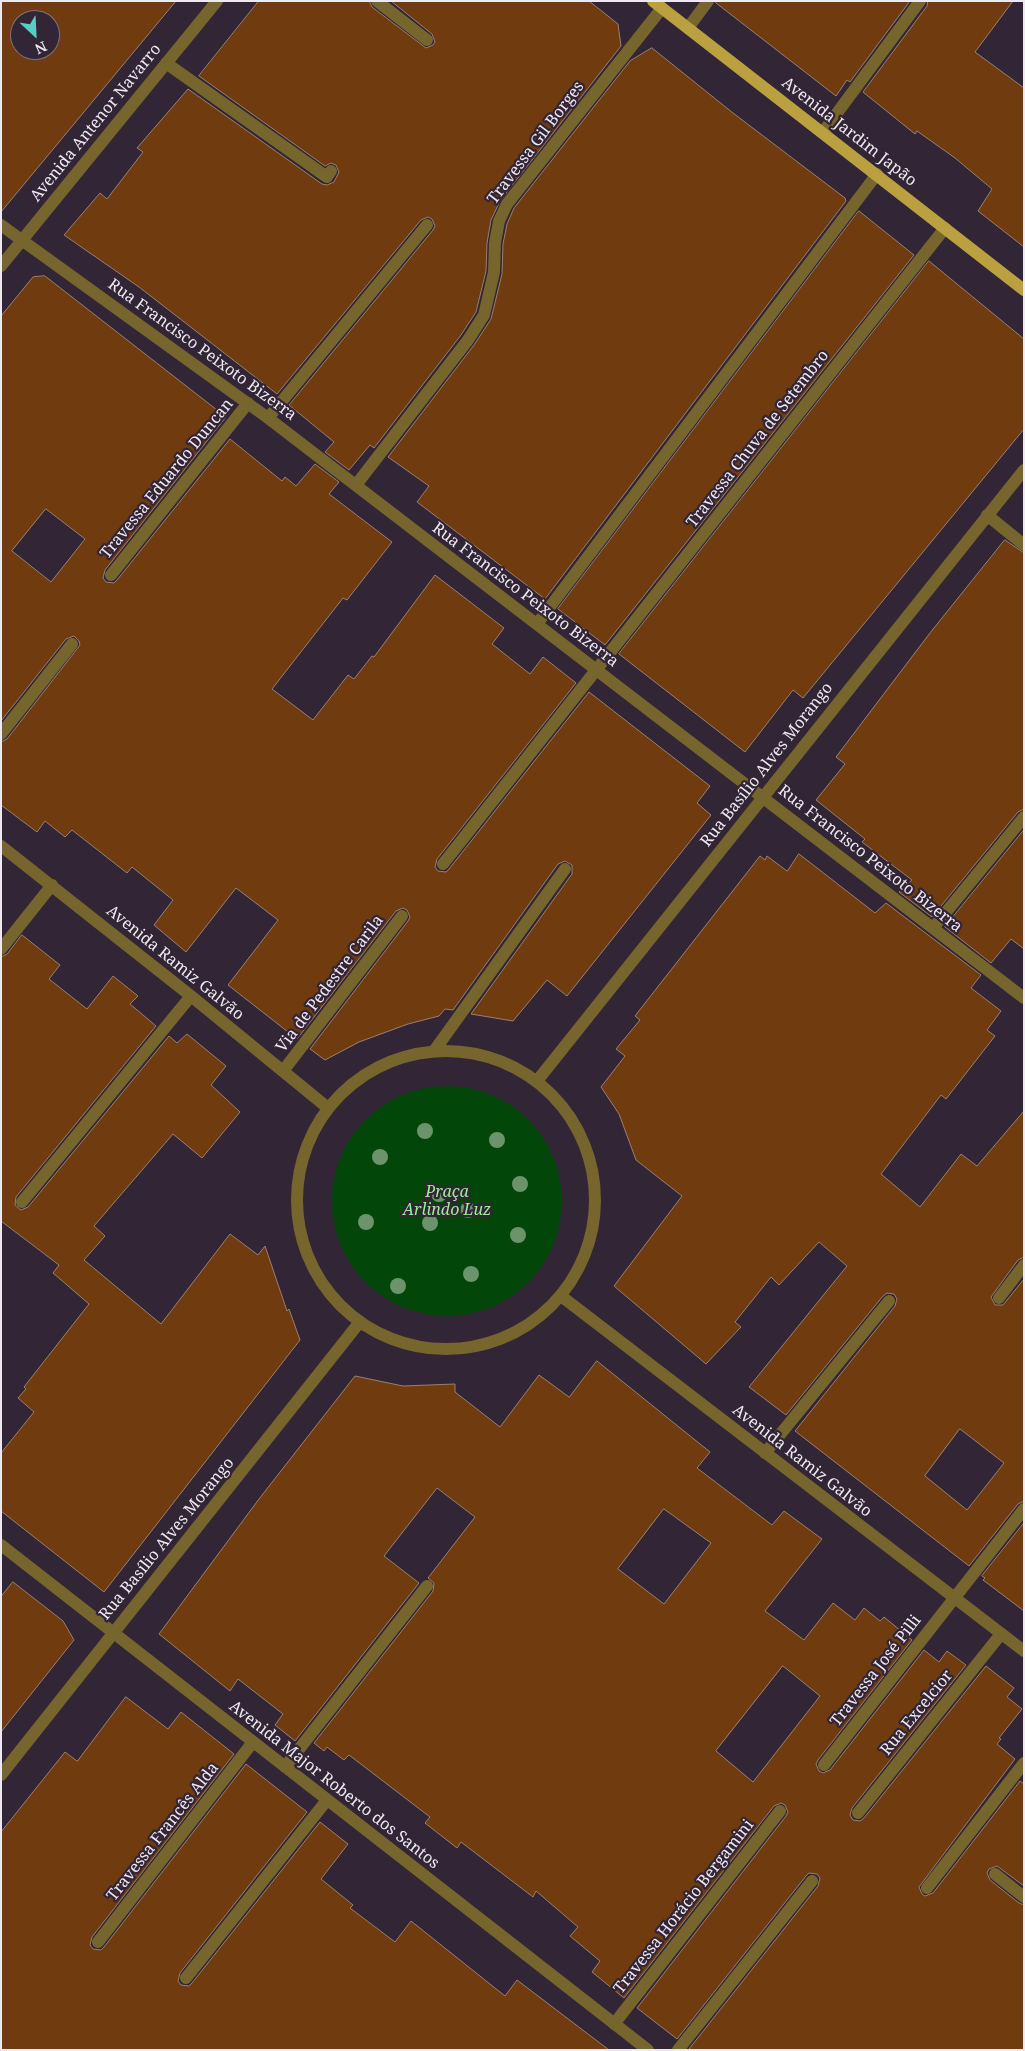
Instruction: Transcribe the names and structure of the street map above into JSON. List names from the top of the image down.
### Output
{
  "streets": {
    "main road": ["Avenida Jardim Japão"],
    "street": [
      "Avenida Antenor Navarro",
      "Travessa Gil Borges",
      "Rua Francisco Peixoto Bizerra",
      "Travessa Chuva de Setembro",
      "Travessa Eduardo Duncan",
      "Rua Basílio Alves Morango",
      "Avenida Ramiz Galvão",
      "Via de Pedestre Carila",
      "Travessa José Pilli",
      "Rua Excelcior",
      "Avenida Major Roberto dos Santos",
      "Travessa Francês Alda",
      "Travessa Horácio Bergamini"
    ]
  },
  "crossings": [
    ["Avenida Antenor Navarro", "Rua Francisco Peixoto Bizerra"],
    ["Avenida Jardim Japão", "Travessa Gil Borges"],
    ["Avenida Jardim Japão", "Travessa Chuva de Setembro"],
    ["Travessa Gil Borges", "Rua Francisco Peixoto Bizerra"],
    ["Rua Francisco Peixoto Bizerra", "Travessa Chuva de Setembro"],
    ["Rua Francisco Peixoto Bizerra", "Travessa Eduardo Duncan"],
    ["Rua Francisco Peixoto Bizerra", "Rua Basílio Alves Morango"],
    ["Rua Basílio Alves Morango", "Avenida Major Roberto dos Santos"],
    ["Avenida Ramiz Galvão", "Via de Pedestre Carila"],
    ["Avenida Ramiz Galvão", "Travessa José Pilli"],
    ["Avenida Ramiz Galvão", "Rua Excelcior"],
    ["Avenida Major Roberto dos Santos", "Travessa Francês Alda"],
    ["Avenida Major Roberto dos Santos", "Travessa Horácio Bergamini"]
  ],
  "parks": ["Praça Arlindo Luz"],
  "north": "bottom right"
}
